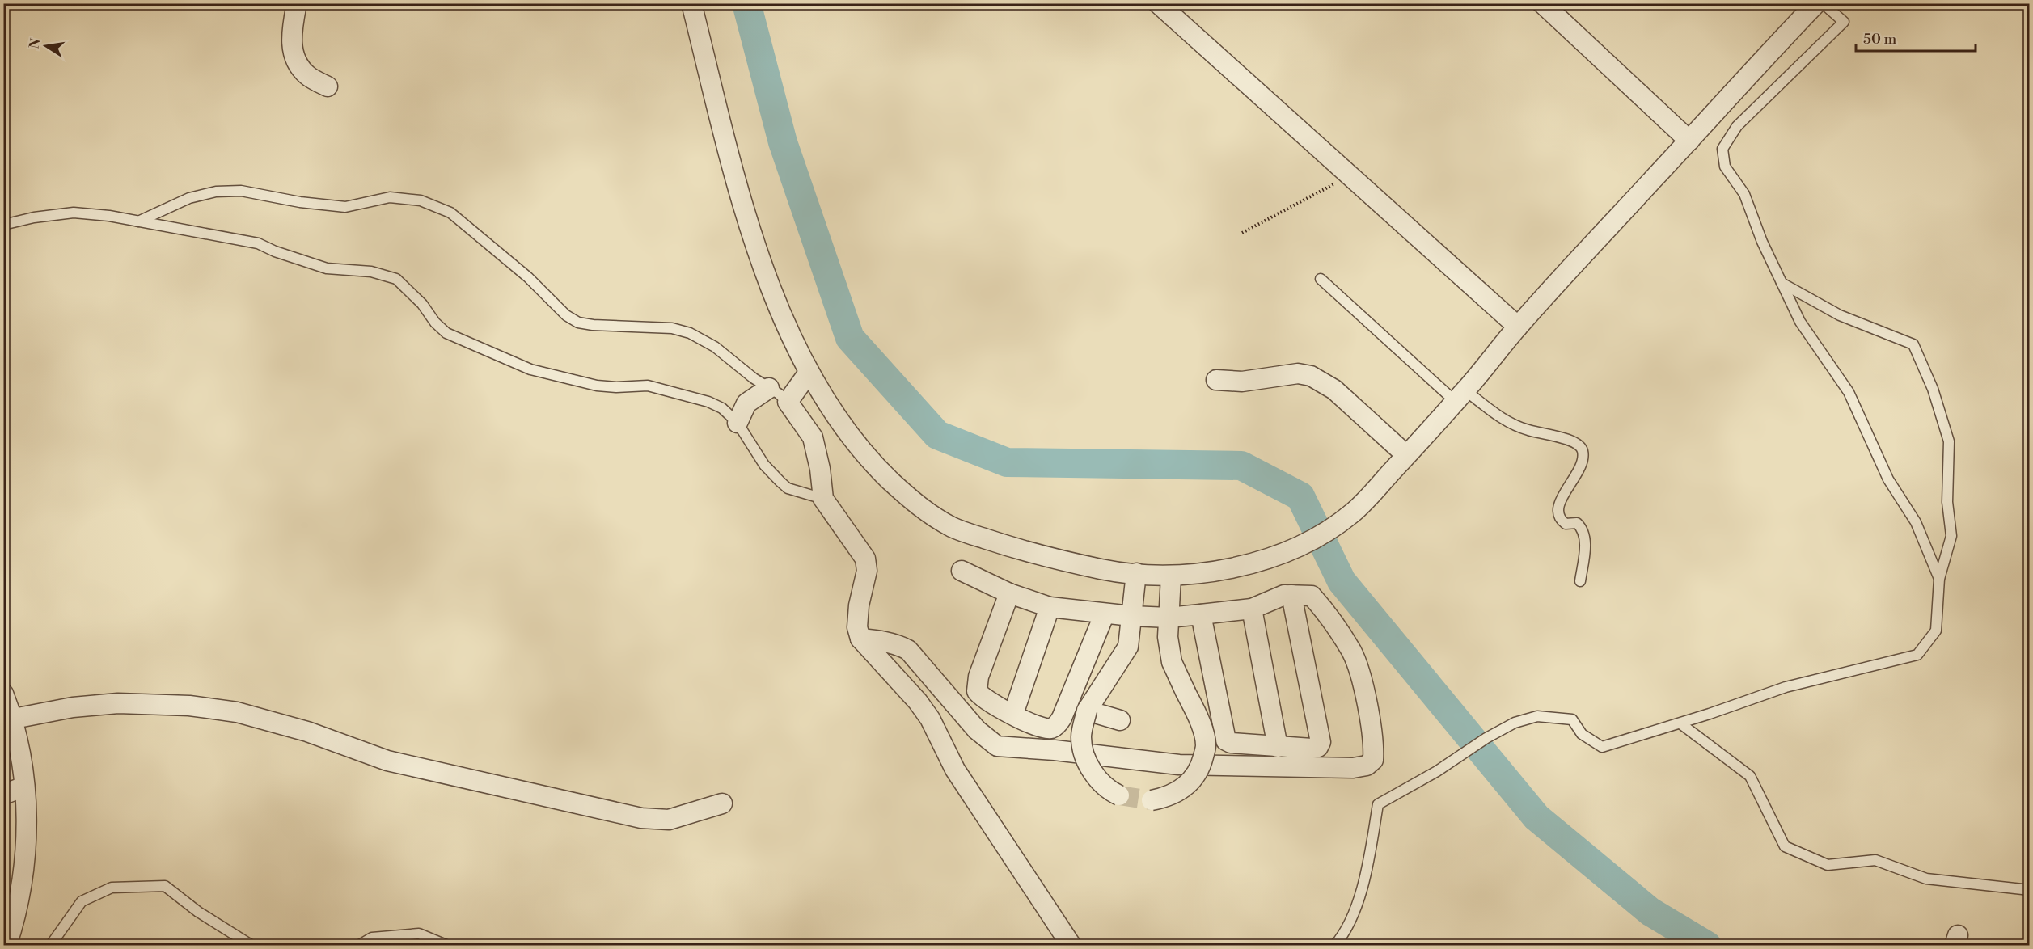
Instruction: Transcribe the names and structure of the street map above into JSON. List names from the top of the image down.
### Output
{
  "scale_bar": "50 m",
  "north": "left"
}
